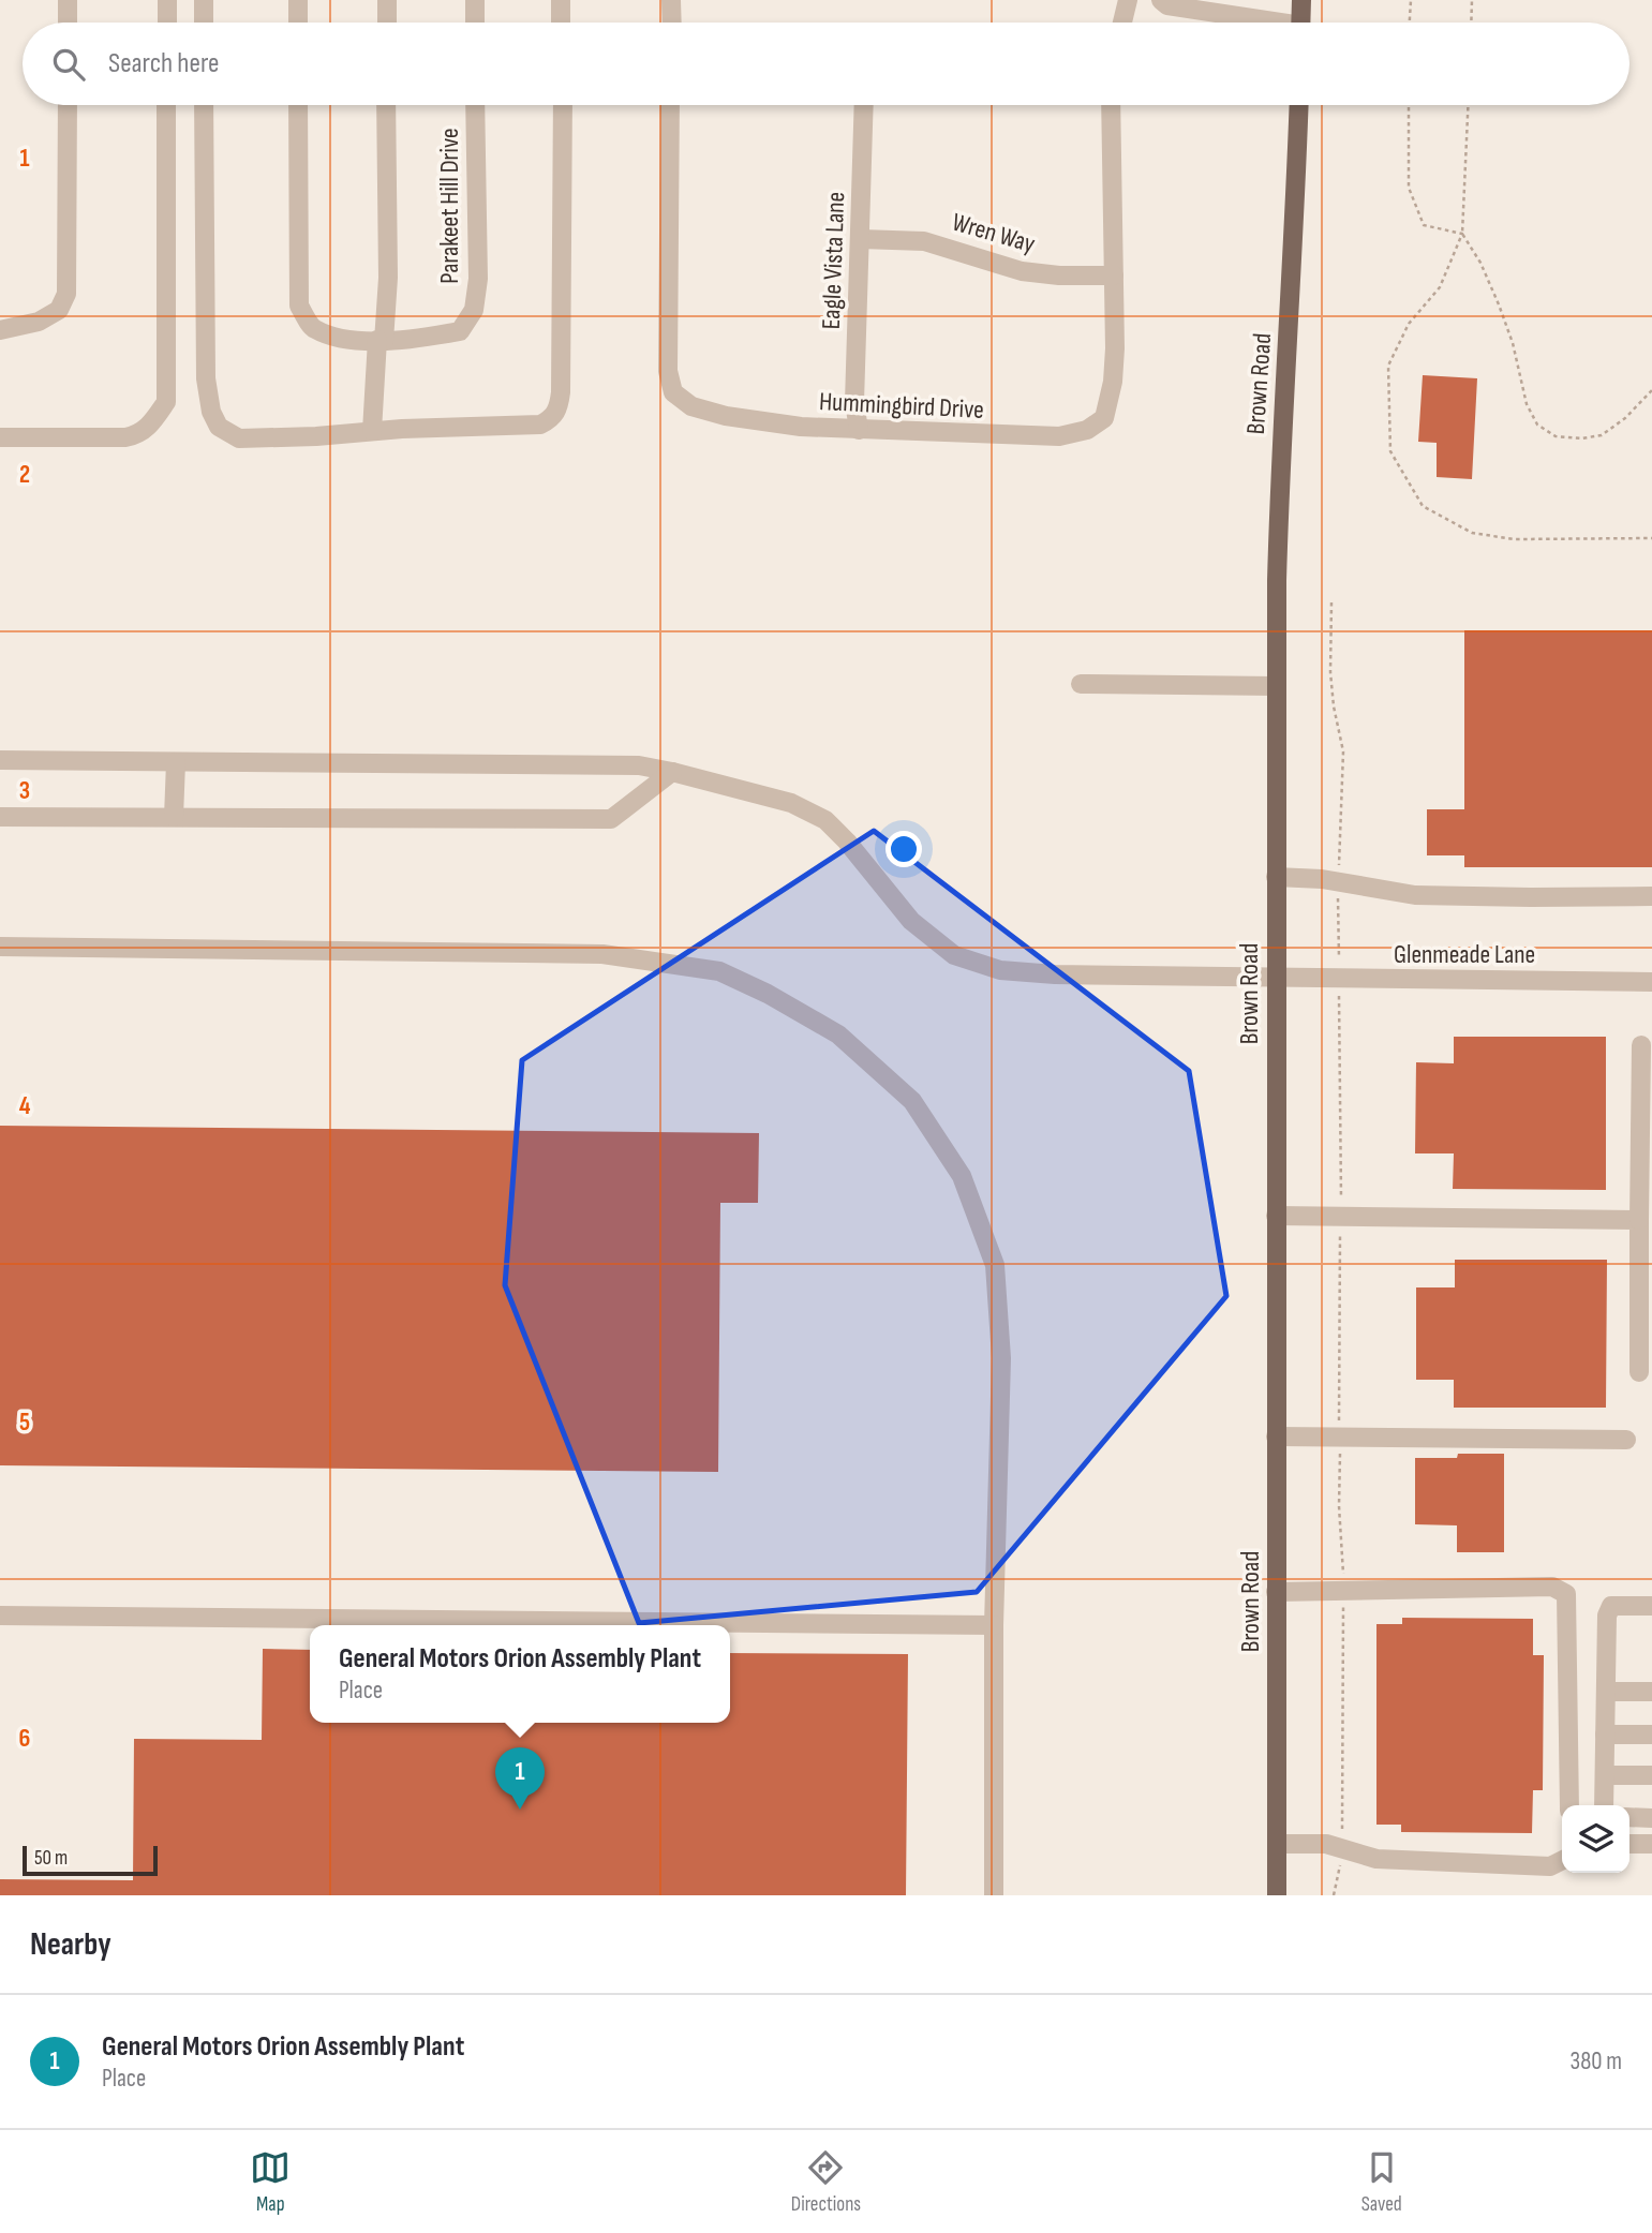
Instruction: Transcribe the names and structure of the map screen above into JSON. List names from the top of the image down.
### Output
{
  "streets": {
    "main road": ["Brown Road"],
    "street": [
      "Parakeet Hill Drive",
      "Wren Way",
      "Eagle Vista Lane",
      "Hummingbird Drive",
      "Glenmeade Lane"
    ]
  },
  "crossings": [
    ["Wren Way", "Eagle Vista Lane"],
    ["Wren Way", "Hummingbird Drive"],
    ["Eagle Vista Lane", "Hummingbird Drive"],
    ["Brown Road", "Glenmeade Lane"]
  ],
  "scale_bar": "50 m",
  "page": {
    "search": "Search here",
    "popup": ["General Motors Orion Assembly Plant", "Place"],
    "pins": "1",
    "scale": "50 m",
    "heading": "Nearby",
    "list": [
      {
        "mark": "1",
        "name": "General Motors Orion Assembly Plant",
        "note": "Place",
        "value": "380 m"
      }
    ],
    "nav": ["Map", "Directions", "Saved"]
  },
  "grid": {
    "rows": [
      "1",
      "2",
      "3",
      "4",
      "5",
      "6"
    ]
  }
}
